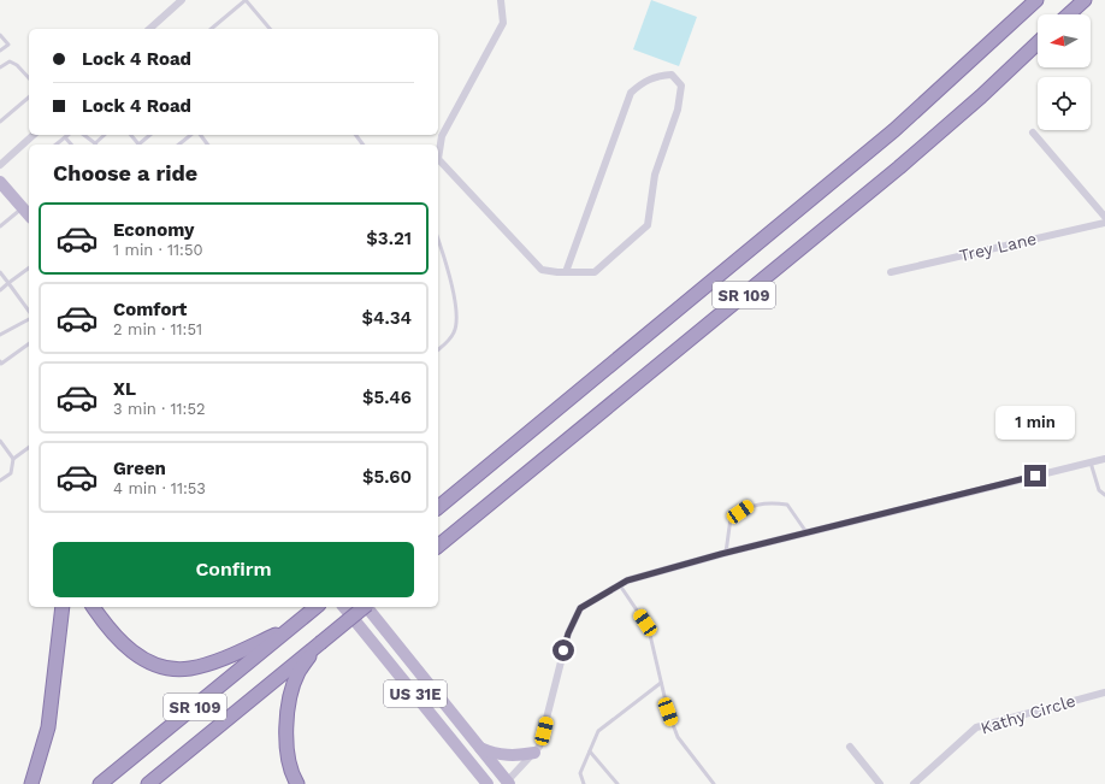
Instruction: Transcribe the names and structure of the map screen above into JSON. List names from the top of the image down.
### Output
{
  "streets": {
    "highway": ["SR 109"],
    "main road": ["US 31E"],
    "street": ["Trey Lane", "Kathy Circle"]
  },
  "north": "left",
  "page": {
    "banner": ["Lock 4 Road", "Lock 4 Road"],
    "heading": "Choose a ride",
    "list": [
      {
        "name": "Economy",
        "note": "1 min · 11:50",
        "value": "$3.21"
      },
      {
        "name": "Comfort",
        "note": "2 min · 11:51",
        "value": "$4.34"
      },
      {
        "name": "XL",
        "note": "3 min · 11:52",
        "value": "$5.46"
      },
      {
        "name": "Green",
        "note": "4 min · 11:53",
        "value": "$5.60"
      }
    ],
    "bubble": "1 min",
    "buttons": "Confirm"
  }
}
